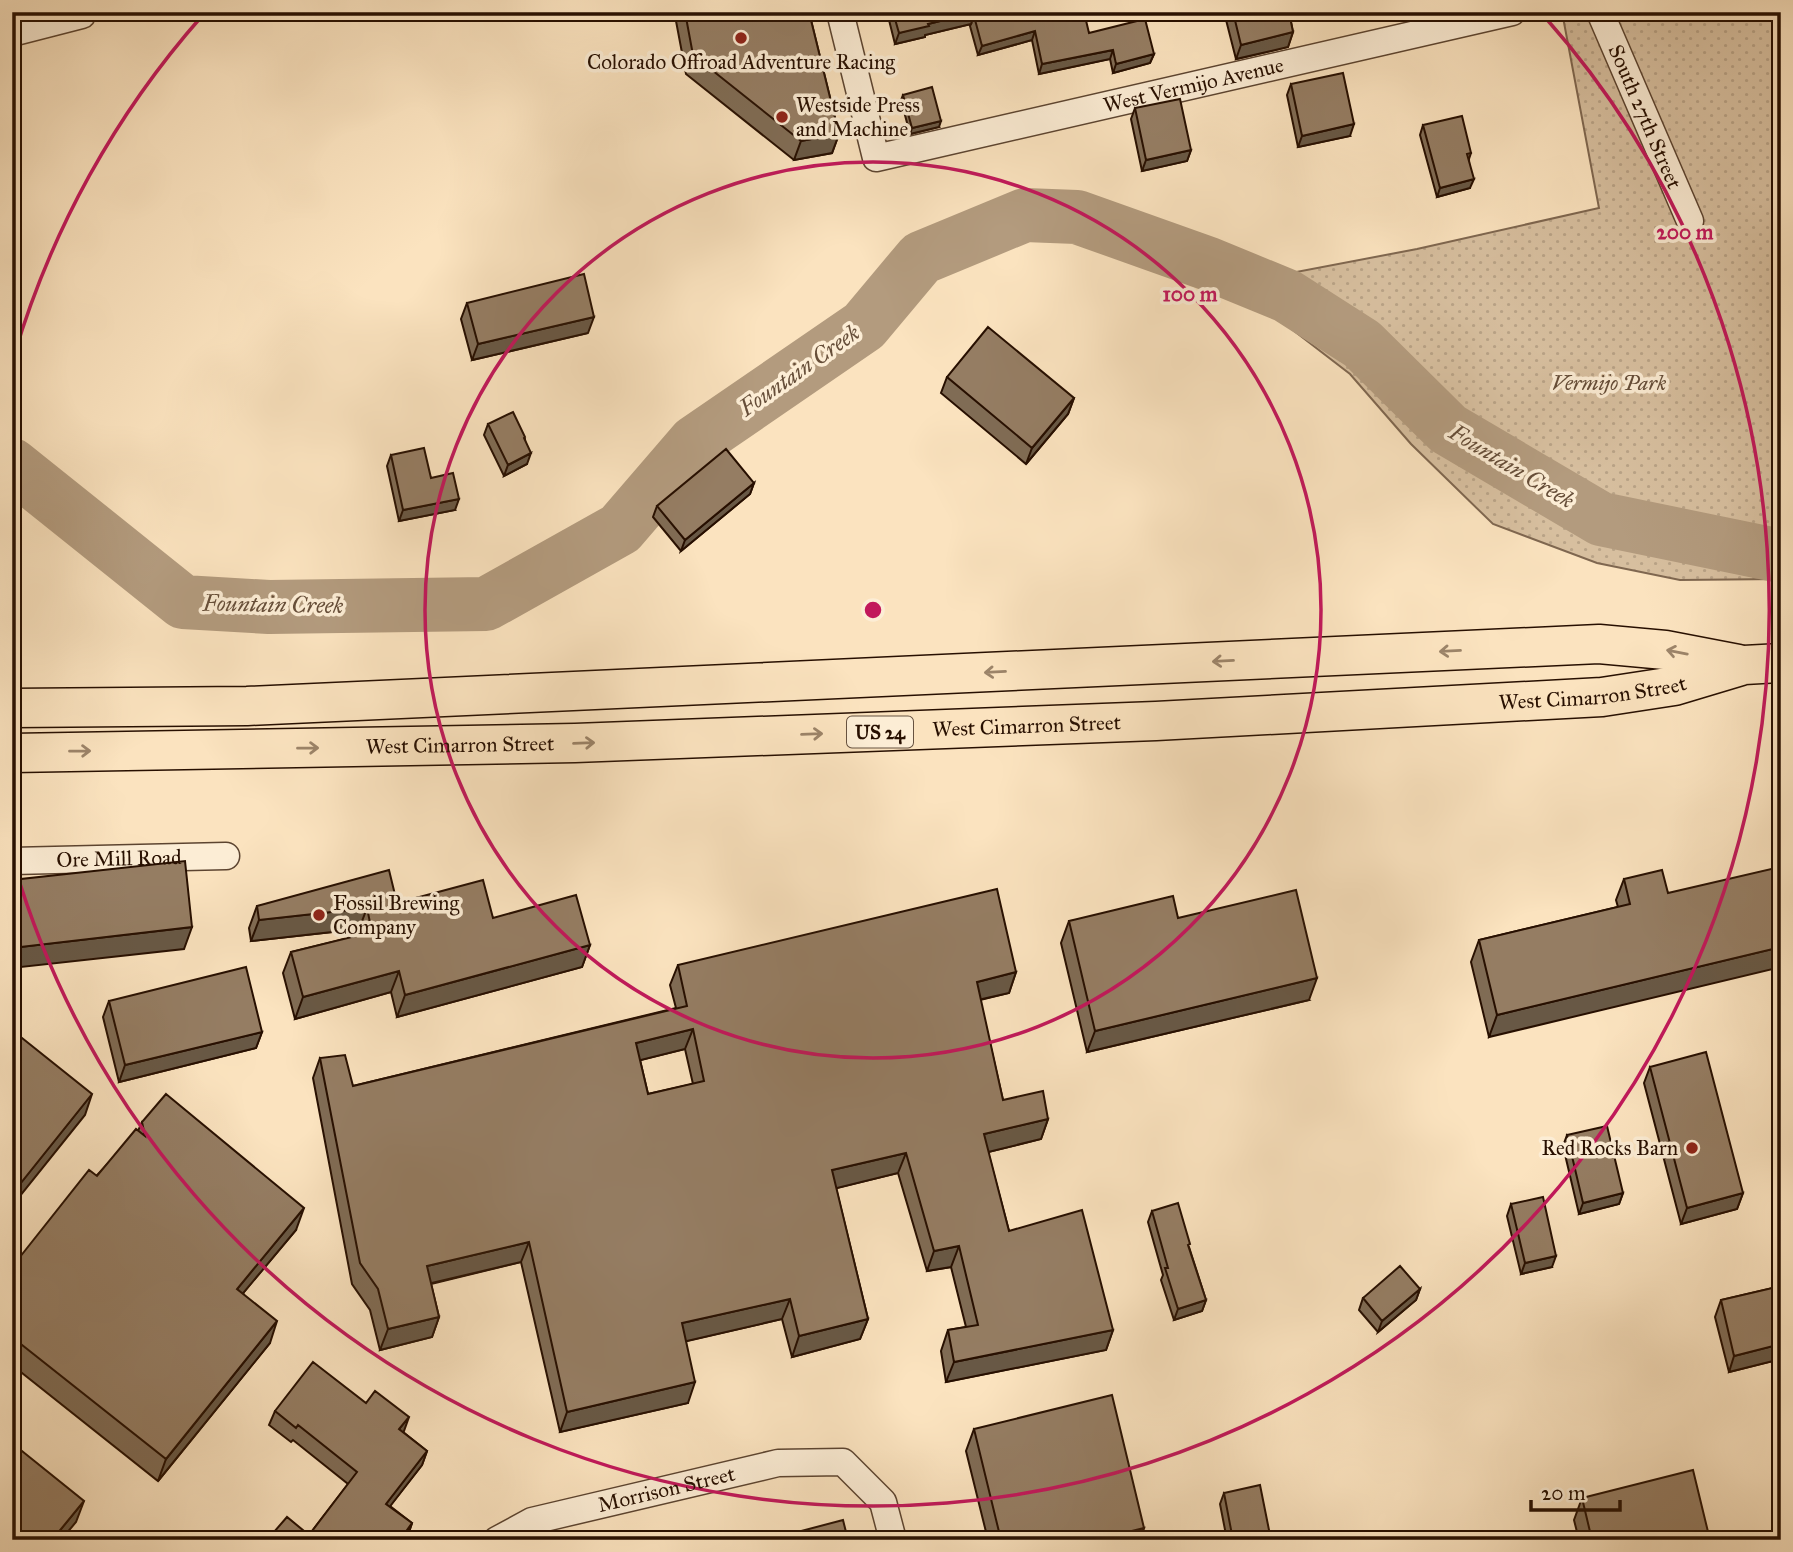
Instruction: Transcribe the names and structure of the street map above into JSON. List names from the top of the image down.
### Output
{
  "streets": {
    "highway": ["West Cimarron Street", "US 24"],
    "street": [
      "West Vermijo Avenue",
      "South 27th Street",
      "Ore Mill Road",
      "Morrison Street"
    ]
  },
  "water": ["Fountain Creek"],
  "parks": ["Vermijo Park"],
  "places": [
    "Colorado Offroad Adventure Racing",
    "Westside Press and Machine",
    "Fossil Brewing Company",
    "Red Rocks Barn"
  ],
  "scale_bar": "20 m",
  "rings": ["200 m", "100 m"]
}
